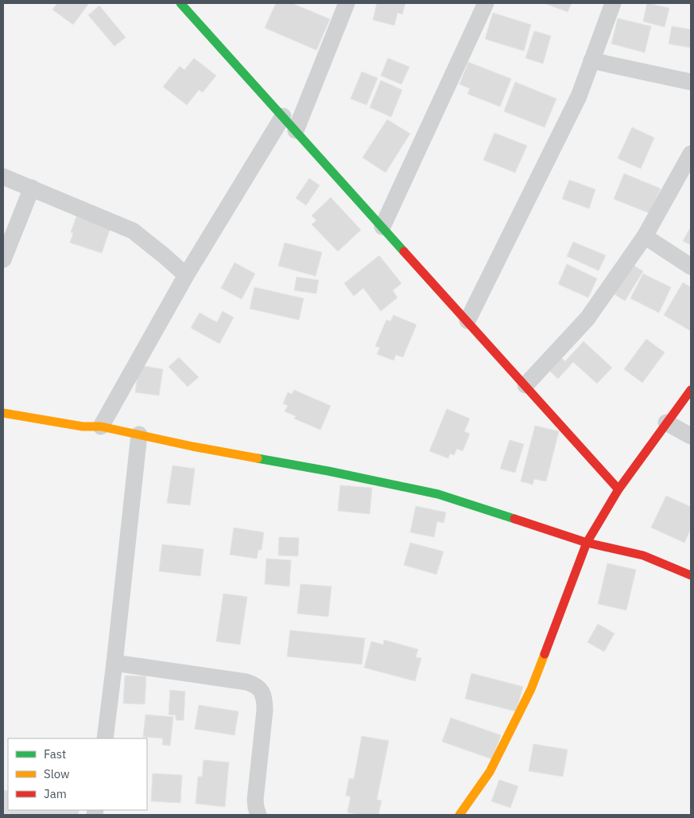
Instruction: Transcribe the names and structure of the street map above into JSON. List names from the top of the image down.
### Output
{
  "legend": ["Fast", "Slow", "Jam"]
}
